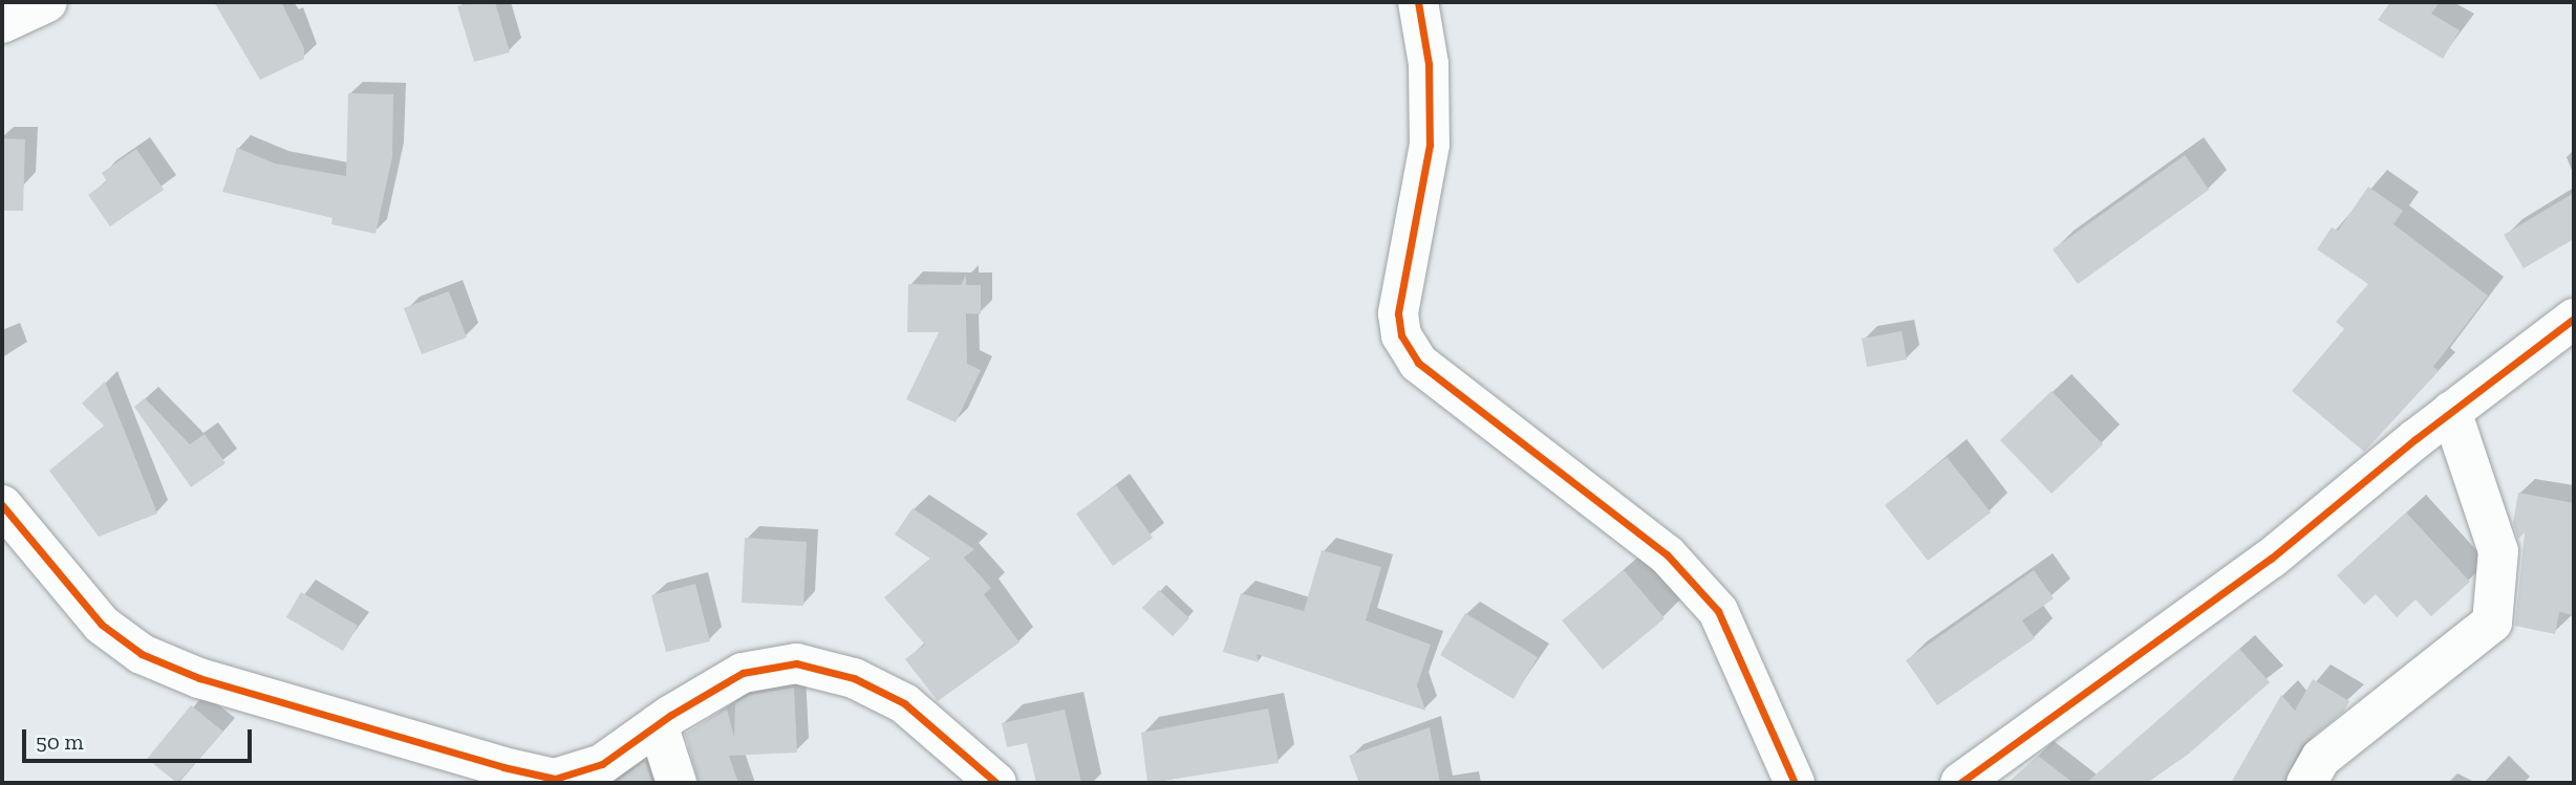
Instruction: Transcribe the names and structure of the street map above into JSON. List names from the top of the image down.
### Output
{
  "scale_bar": "50 m"
}
